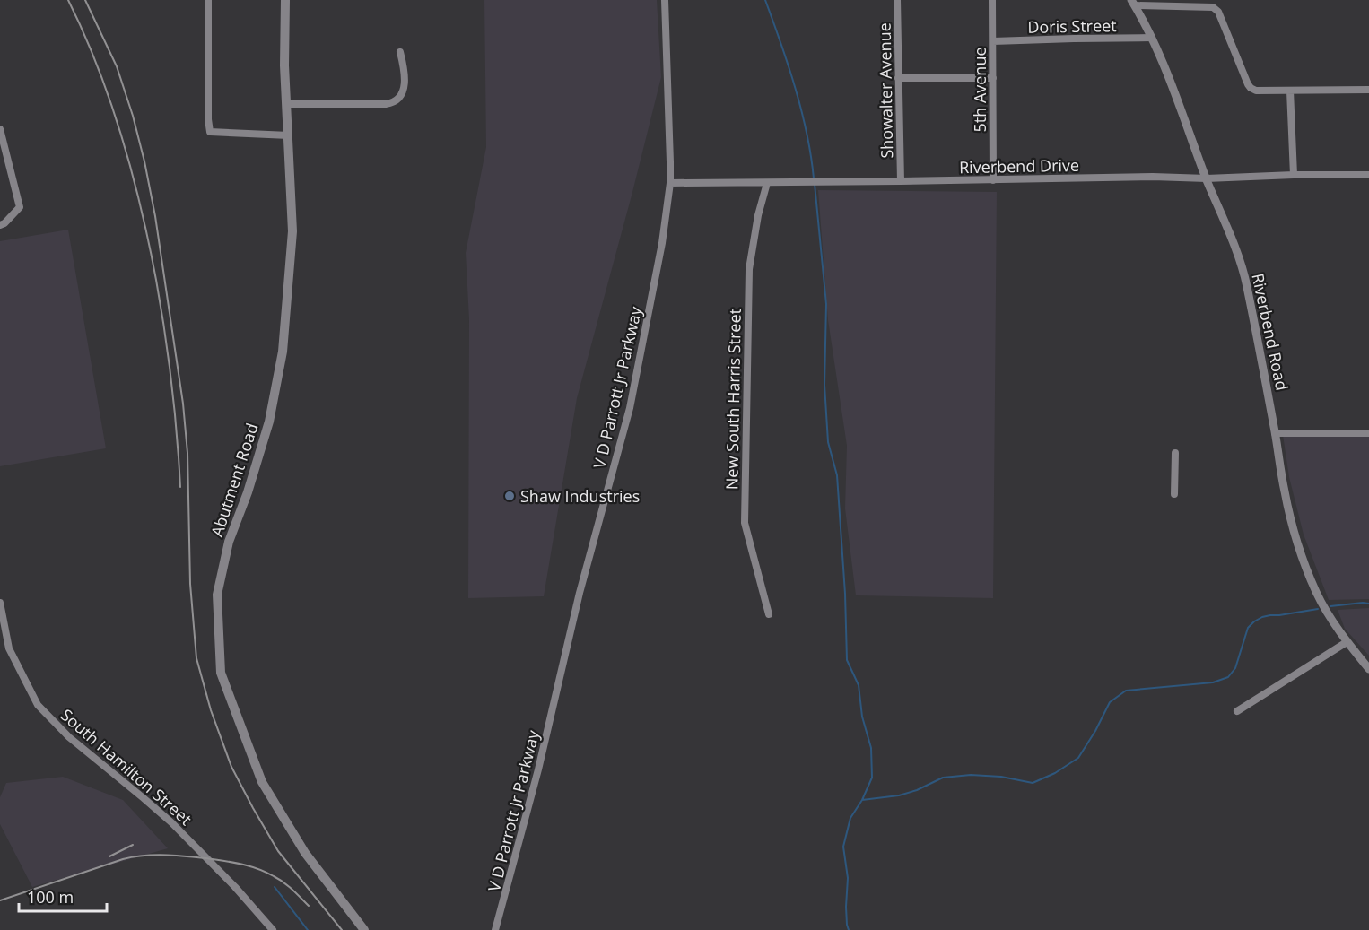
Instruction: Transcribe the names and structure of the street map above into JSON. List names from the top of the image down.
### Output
{
  "streets": {
    "main road": ["Abutment Road"],
    "street": [
      "Doris Street",
      "5th Avenue",
      "Showalter Avenue",
      "Riverbend Drive",
      "Riverbend Road",
      "V D Parrott Jr Parkway",
      "New South Harris Street",
      "South Hamilton Street"
    ]
  },
  "crossings": [
    ["Doris Street", "5th Avenue"],
    ["Doris Street", "Riverbend Road"],
    ["5th Avenue", "Riverbend Drive"],
    ["Showalter Avenue", "Riverbend Drive"],
    ["Riverbend Drive", "Riverbend Road"],
    ["Riverbend Drive", "V D Parrott Jr Parkway"],
    ["Riverbend Drive", "New South Harris Street"]
  ],
  "places": ["Shaw Industries"],
  "scale_bar": "100 m"
}
